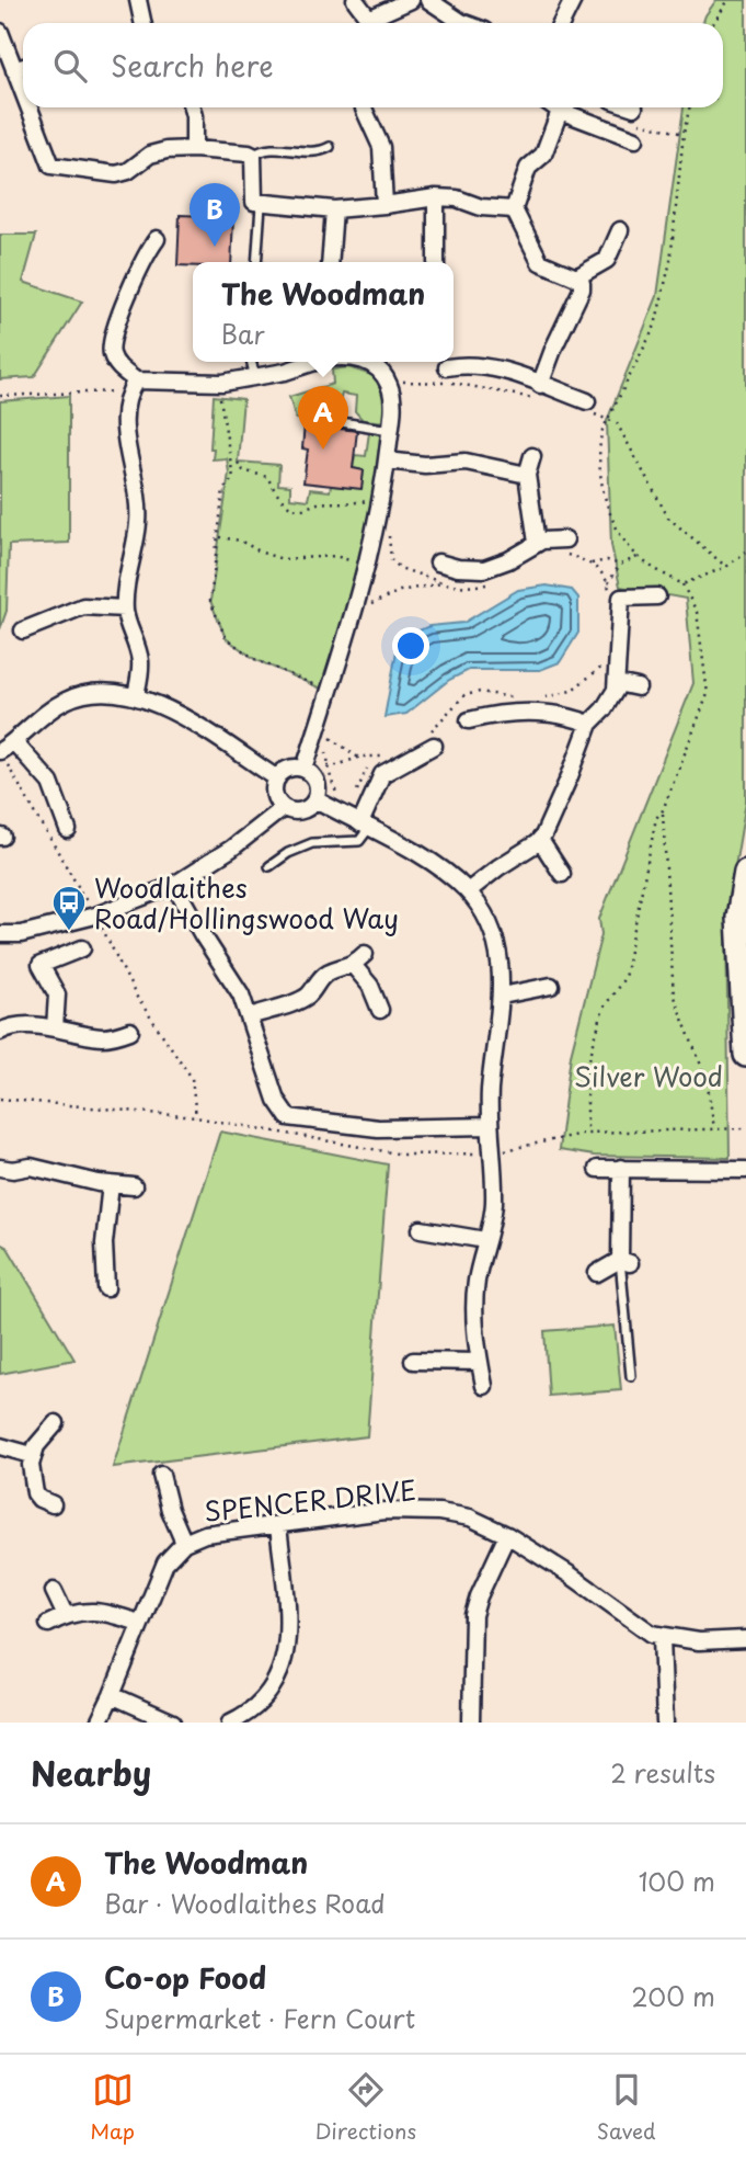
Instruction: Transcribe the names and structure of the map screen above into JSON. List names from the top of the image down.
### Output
{
  "streets": {
    "street": ["SPENCER DRIVE"]
  },
  "parks": ["Silver Wood"],
  "places": {
    "bus stop": ["Woodlaithes Road/Hollingswood Way"]
  },
  "page": {
    "search": "Search here",
    "pins": ["B", "A"],
    "popup": ["The Woodman", "Bar"],
    "heading": ["Nearby", "2 results"],
    "list": [
      {
        "mark": "A",
        "name": "The Woodman",
        "note": "Bar · Woodlaithes Road",
        "value": "100 m"
      },
      {
        "mark": "B",
        "name": "Co-op Food",
        "note": "Supermarket · Fern Court",
        "value": "200 m"
      }
    ],
    "nav": ["Map", "Directions", "Saved"]
  }
}
